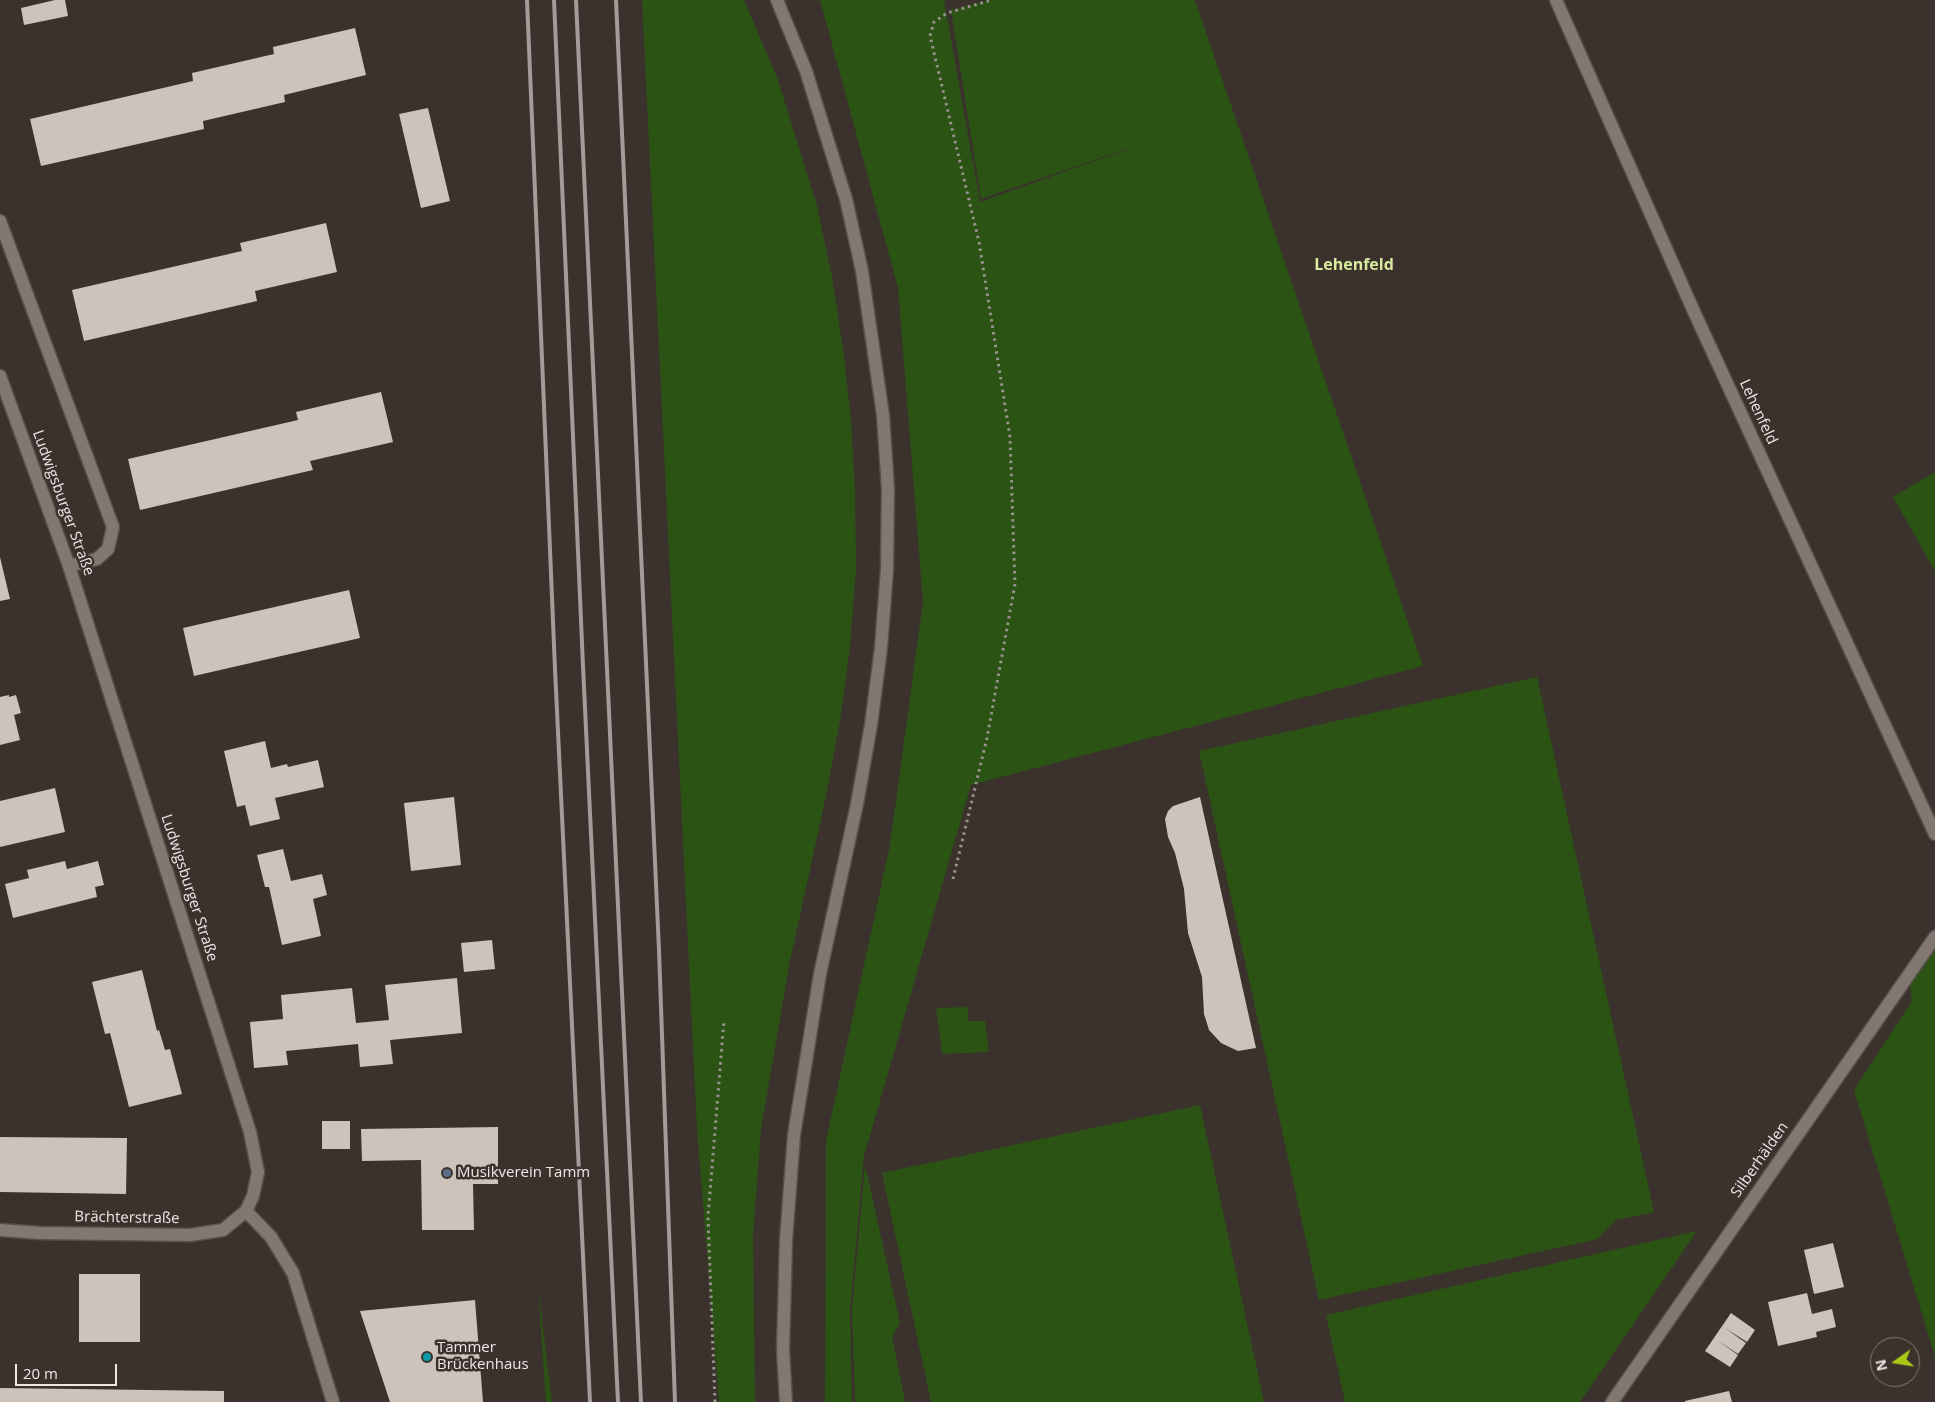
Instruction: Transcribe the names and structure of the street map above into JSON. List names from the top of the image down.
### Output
{
  "streets": {
    "street": [
      "Lehenfeld",
      "Ludwigsburger Straße",
      "Silberhälden",
      "Brächterstraße"
    ]
  },
  "crossings": [
    ["Ludwigsburger Straße", "Brächterstraße"]
  ],
  "districts": ["Lehenfeld"],
  "places": ["Musikverein Tamm", "Tammer Brückenhaus"],
  "scale_bar": "20 m",
  "north": "left"
}
